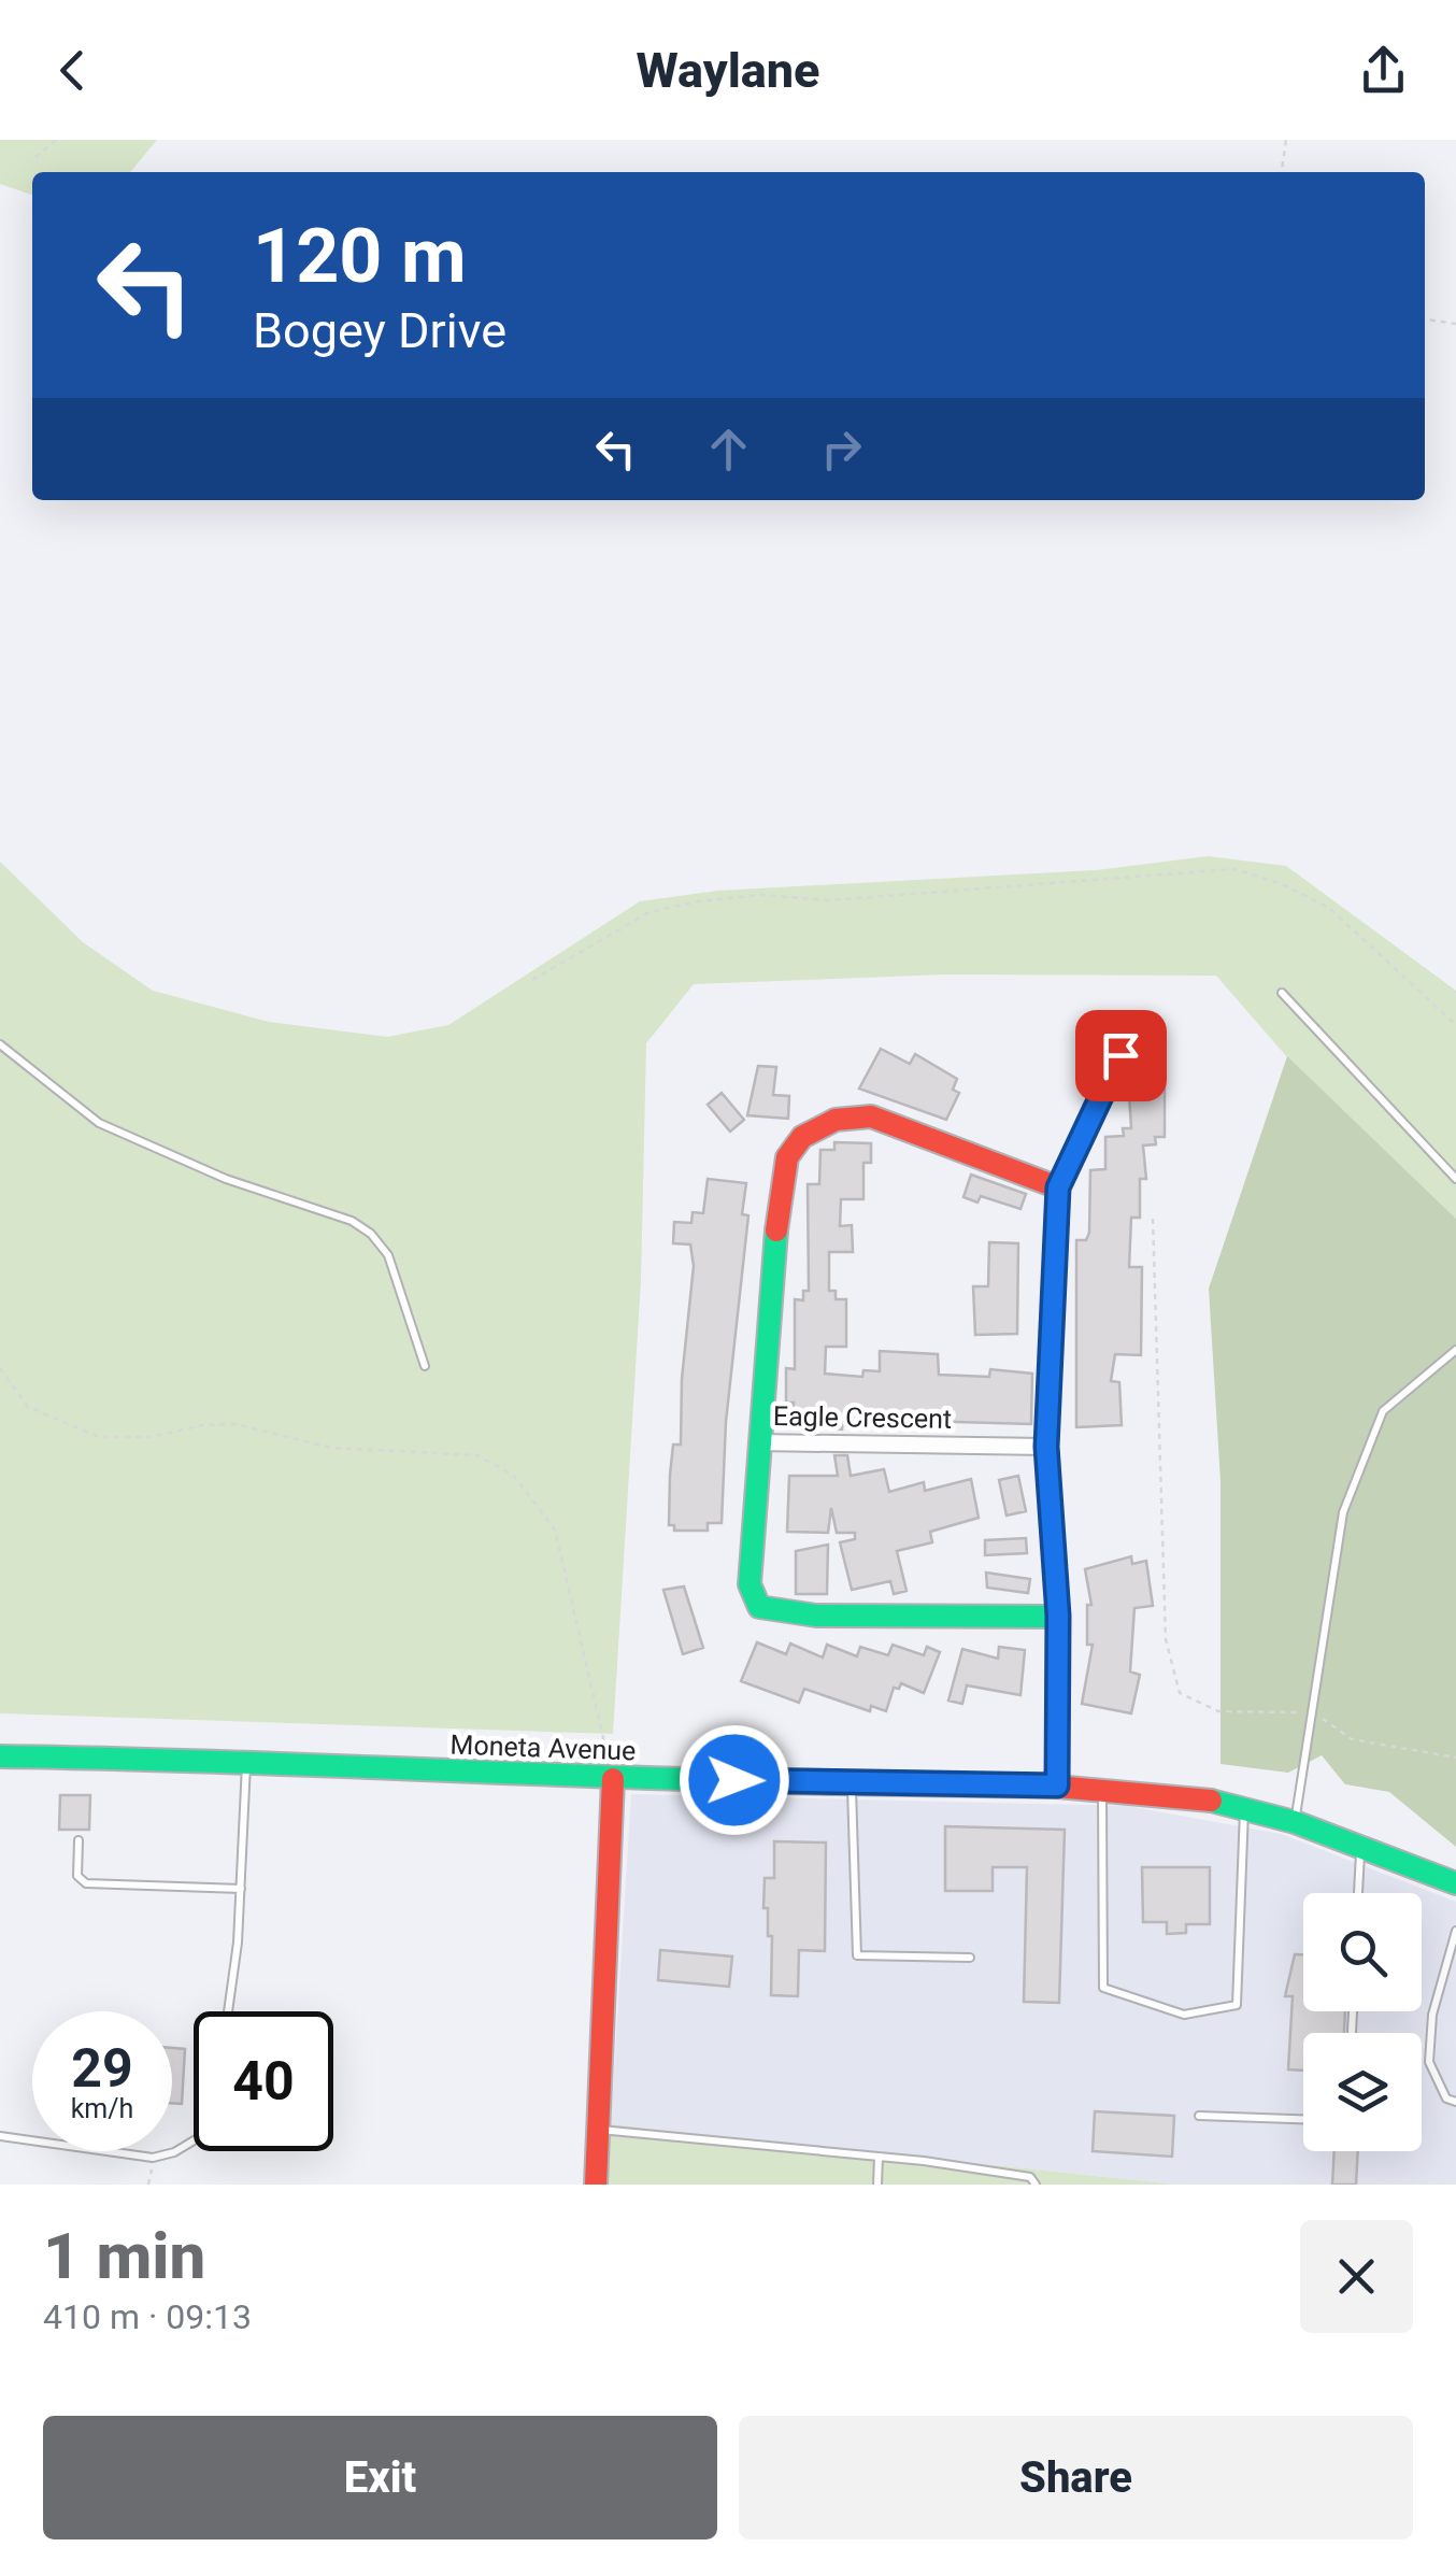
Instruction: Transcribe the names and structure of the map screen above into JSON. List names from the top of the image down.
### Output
{
  "streets": {
    "street": ["Eagle Crescent", "Moneta Avenue"]
  },
  "page": {
    "header": "Waylane",
    "turn": ["120 m", "Bogey Drive"],
    "speed": "29 km/h",
    "limit": "40",
    "heading": ["1 min", "410 m · 09:13"],
    "buttons": ["Exit", "Share"]
  }
}
